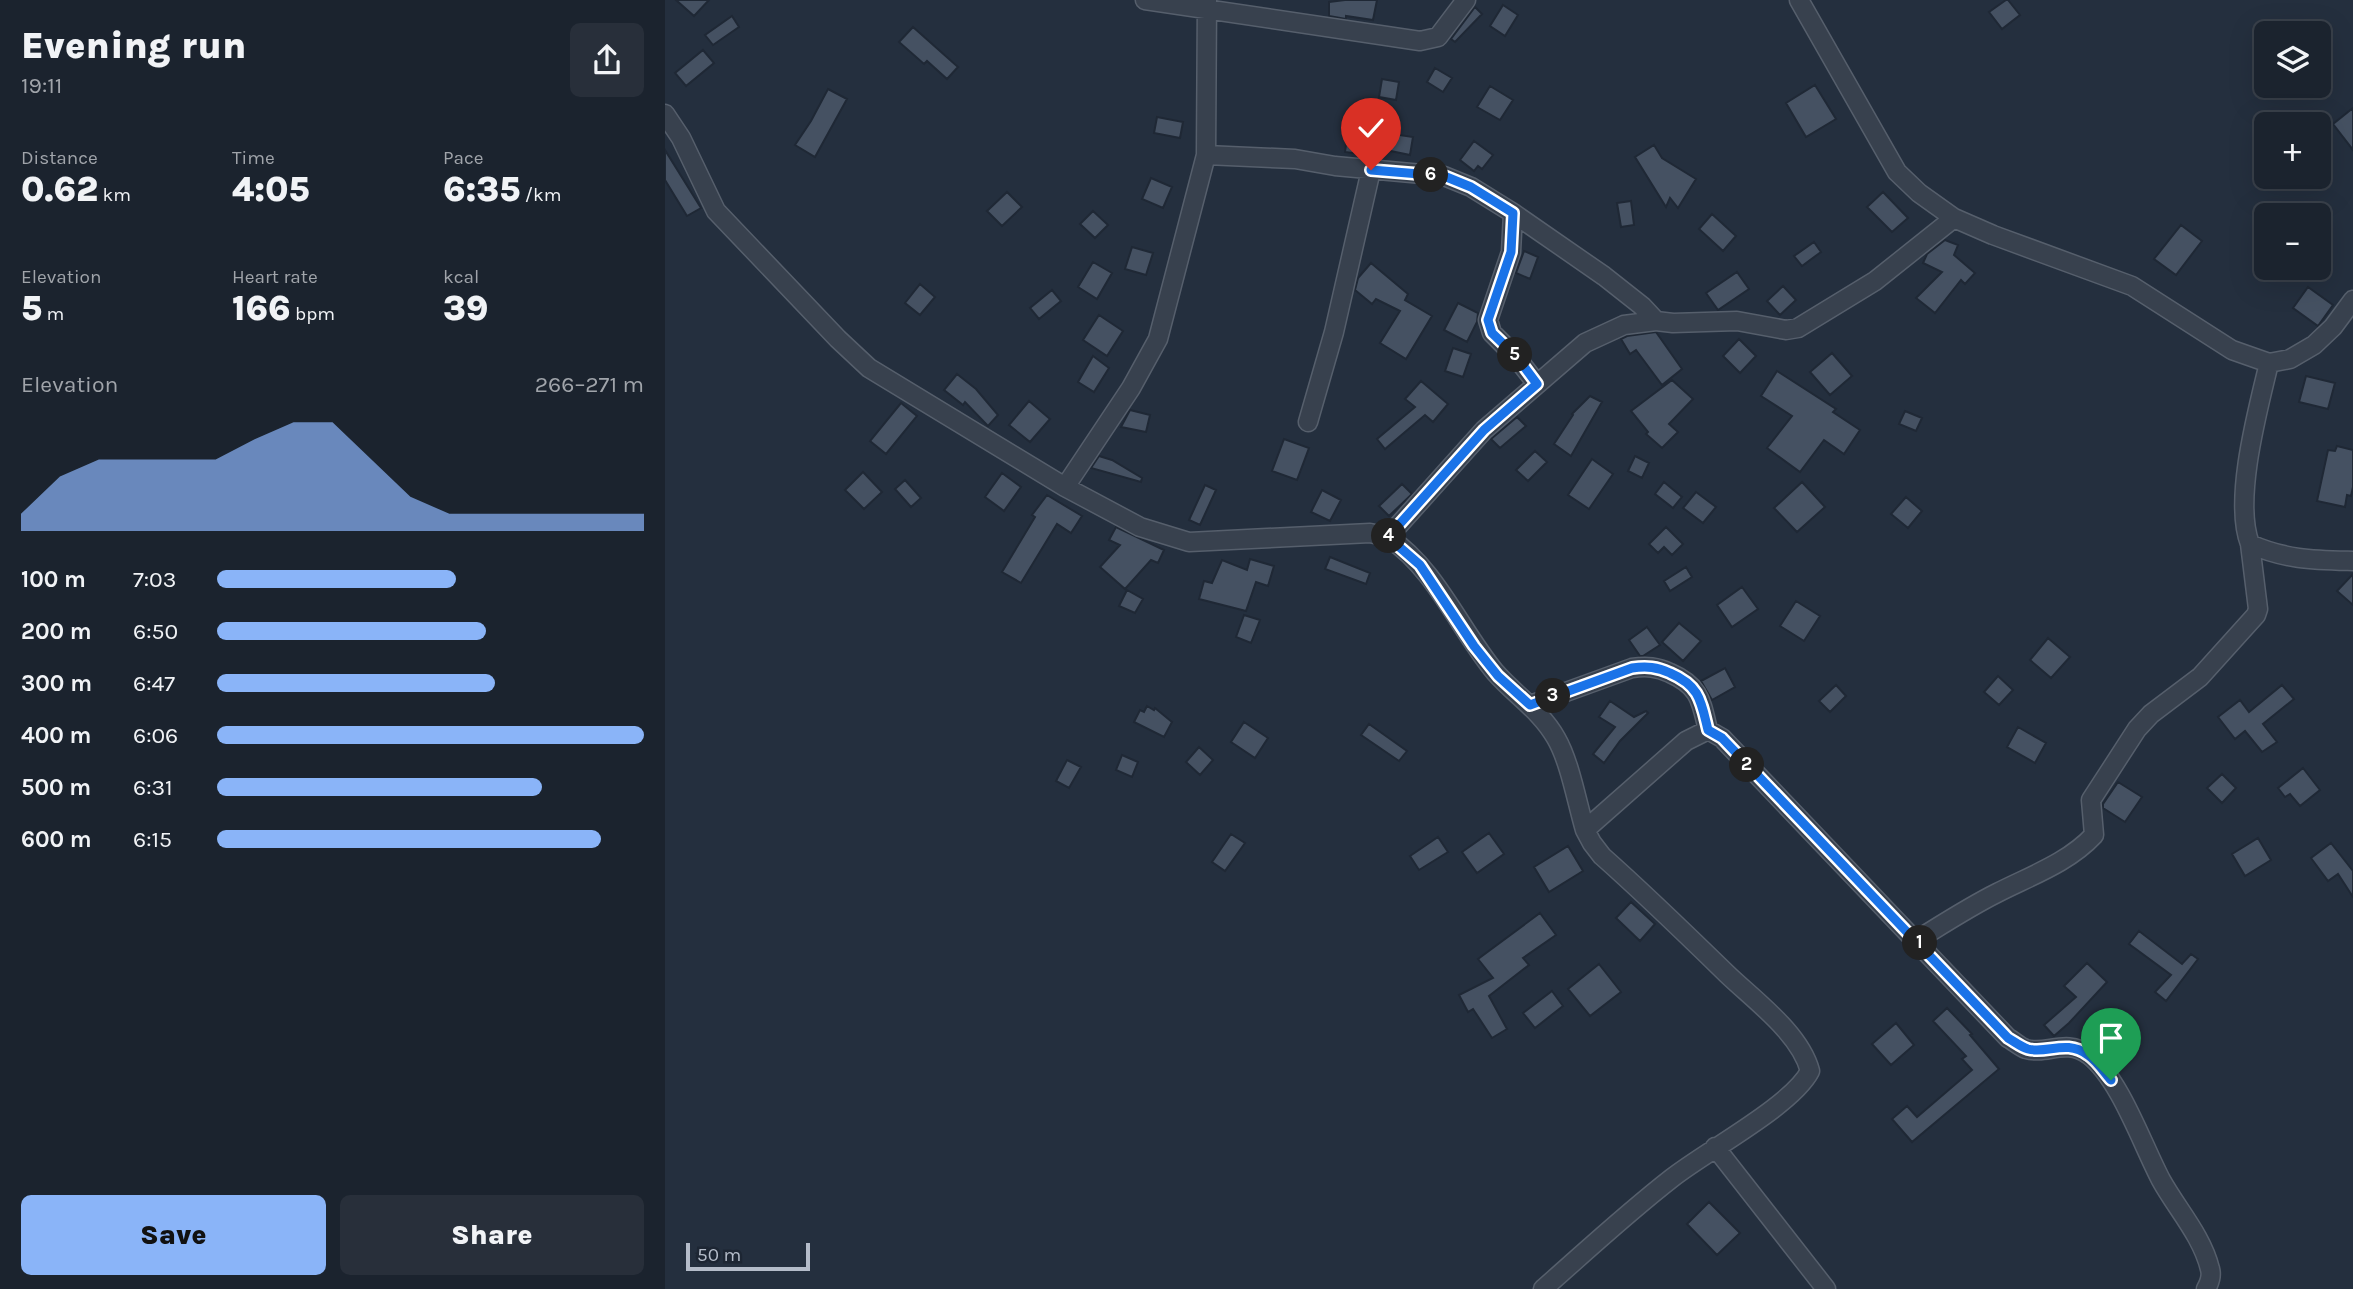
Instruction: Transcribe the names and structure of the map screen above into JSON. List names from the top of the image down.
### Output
{
  "scale_bar": "50 m",
  "page": {
    "heading": ["Evening run", "19:11"],
    "map_buttons": ["+", "−"],
    "stats": [
      ["Distance", "0.62 km"],
      ["Time", "4:05"],
      ["Pace", "6:35 /km"],
      ["Elevation", "5 m"],
      ["Heart rate", "166 bpm"],
      ["kcal", "39"]
    ],
    "pins": [
      "6",
      "5",
      "4",
      "3",
      "2",
      "1"
    ],
    "chart": ["Elevation", "266–271 m"],
    "list": [
      {
        "name": "100 m",
        "note": "7:03"
      },
      {
        "name": "200 m",
        "note": "6:50"
      },
      {
        "name": "300 m",
        "note": "6:47"
      },
      {
        "name": "400 m",
        "note": "6:06"
      },
      {
        "name": "500 m",
        "note": "6:31"
      },
      {
        "name": "600 m",
        "note": "6:15"
      }
    ],
    "buttons": ["Save", "Share"],
    "scale": "50 m"
  }
}
